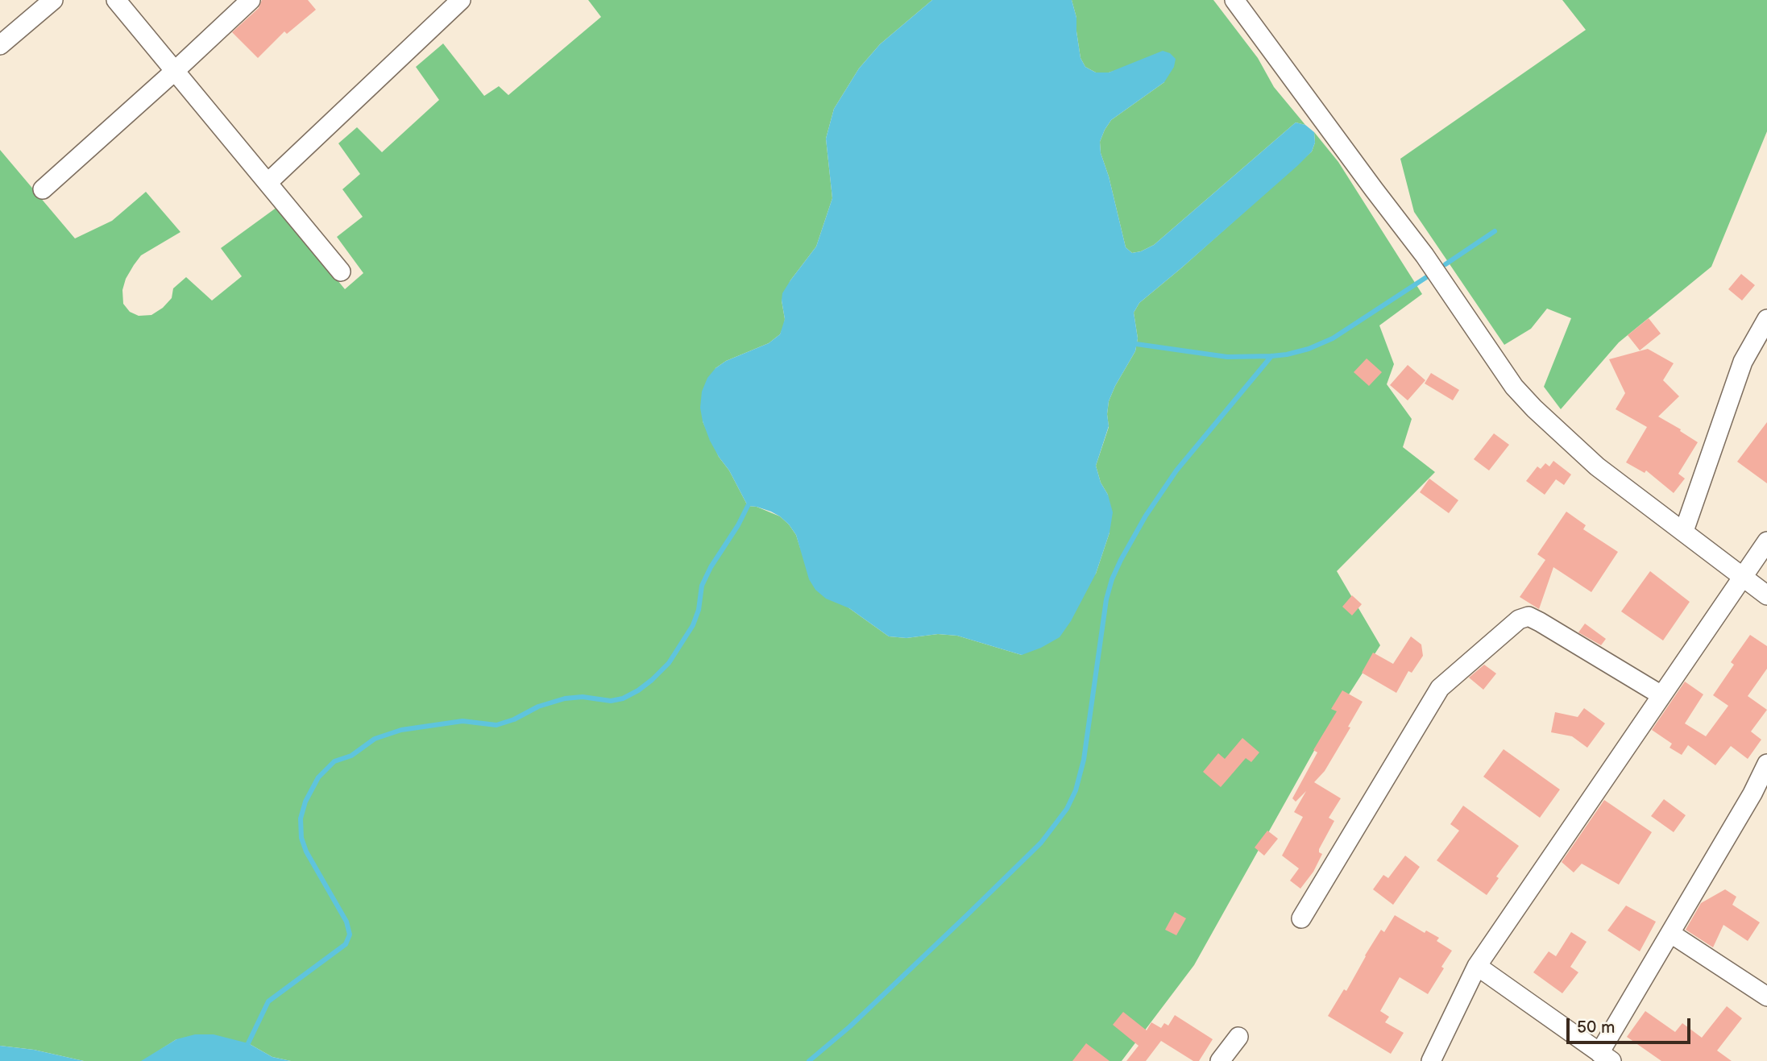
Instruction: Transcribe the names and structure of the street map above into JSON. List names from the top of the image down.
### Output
{
  "scale_bar": "50 m"
}
